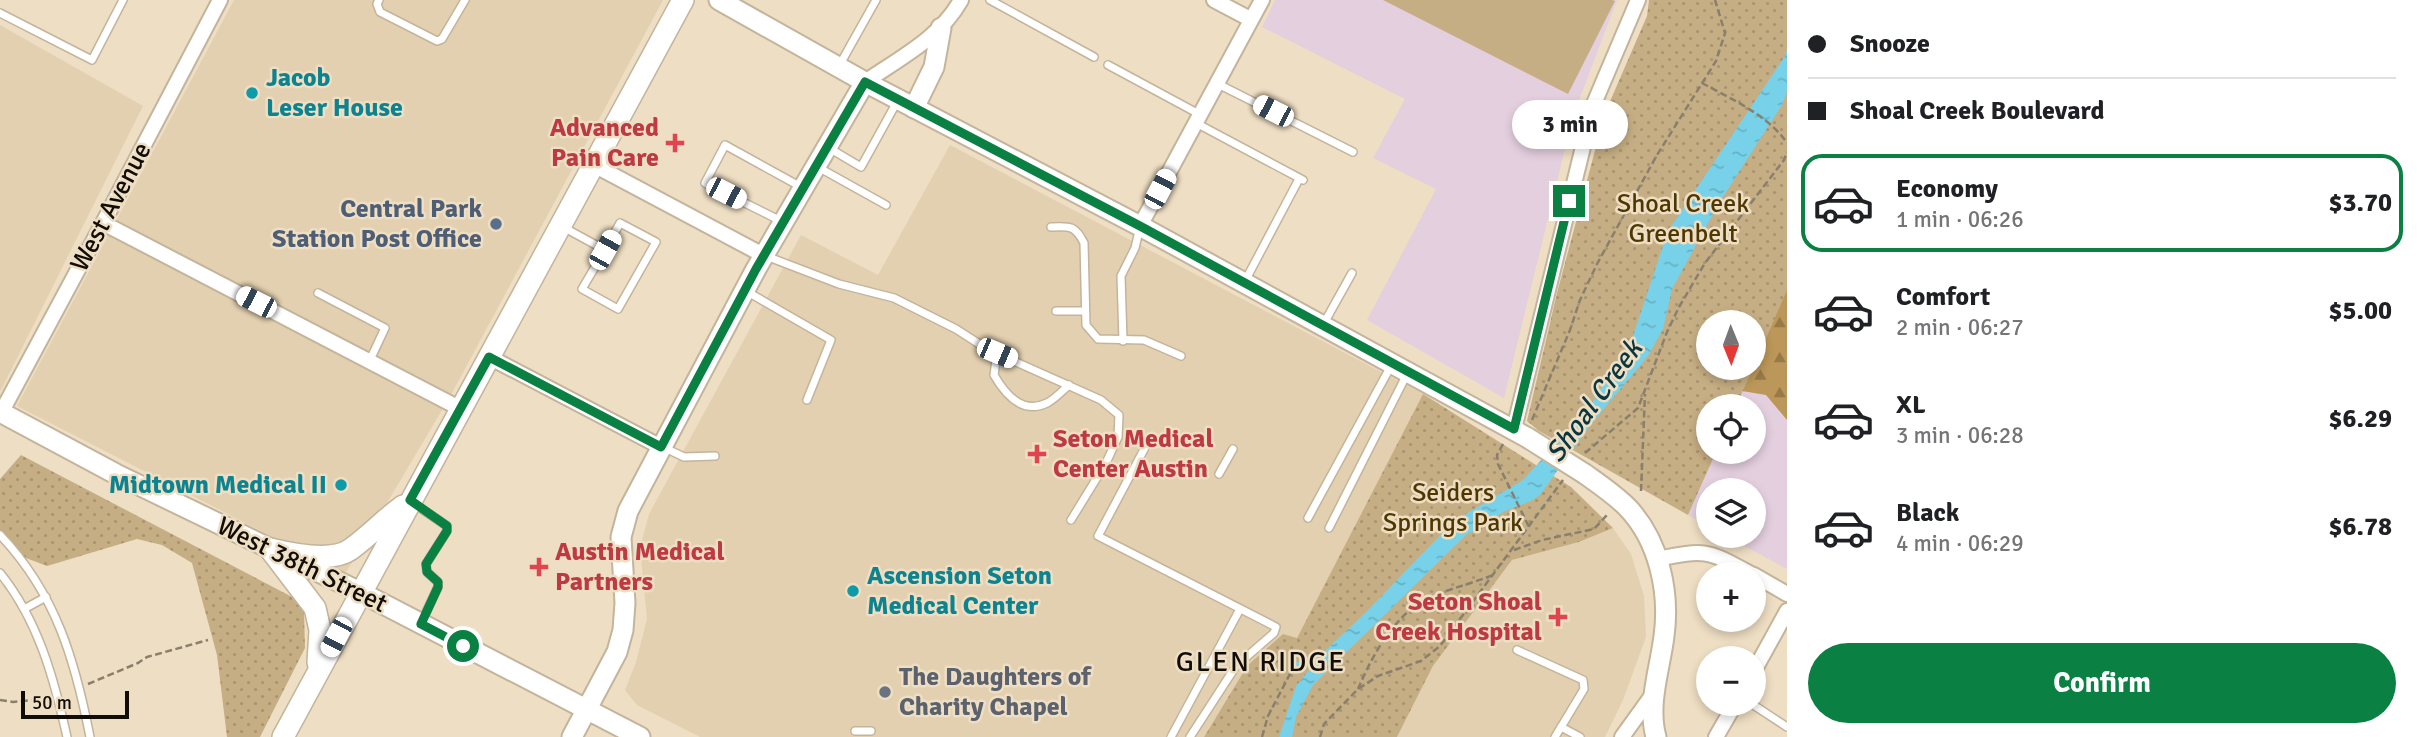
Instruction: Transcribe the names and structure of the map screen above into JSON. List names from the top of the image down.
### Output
{
  "streets": {
    "street": ["West Avenue", "West 38th Street"]
  },
  "crossings": [
    ["West Avenue", "West 38th Street"]
  ],
  "districts": ["GLEN RIDGE"],
  "water": ["Shoal Creek"],
  "parks": ["Shoal Creek Greenbelt", "Seiders Springs Park"],
  "places": {
    "other": [
      "Jacob Leser House",
      "Central Park Station Post Office",
      "Midtown Medical II",
      "Ascension Seton Medical Center",
      "The Daughters of Charity Chapel"
    ],
    "health": [
      "Advanced Pain Care",
      "Seton Medical Center Austin",
      "Austin Medical Partners",
      "Seton Shoal Creek Hospital"
    ]
  },
  "scale_bar": "50 m",
  "north": "bottom",
  "page": {
    "banner": ["Snooze", "Shoal Creek Boulevard"],
    "bubble": "3 min",
    "list": [
      {
        "name": "Economy",
        "note": "1 min · 06:26",
        "value": "$3.70"
      },
      {
        "name": "Comfort",
        "note": "2 min · 06:27",
        "value": "$5.00"
      },
      {
        "name": "XL",
        "note": "3 min · 06:28",
        "value": "$6.29"
      },
      {
        "name": "Black",
        "note": "4 min · 06:29",
        "value": "$6.78"
      }
    ],
    "map_buttons": ["+", "−"],
    "buttons": "Confirm",
    "scale": "50 m"
  }
}
